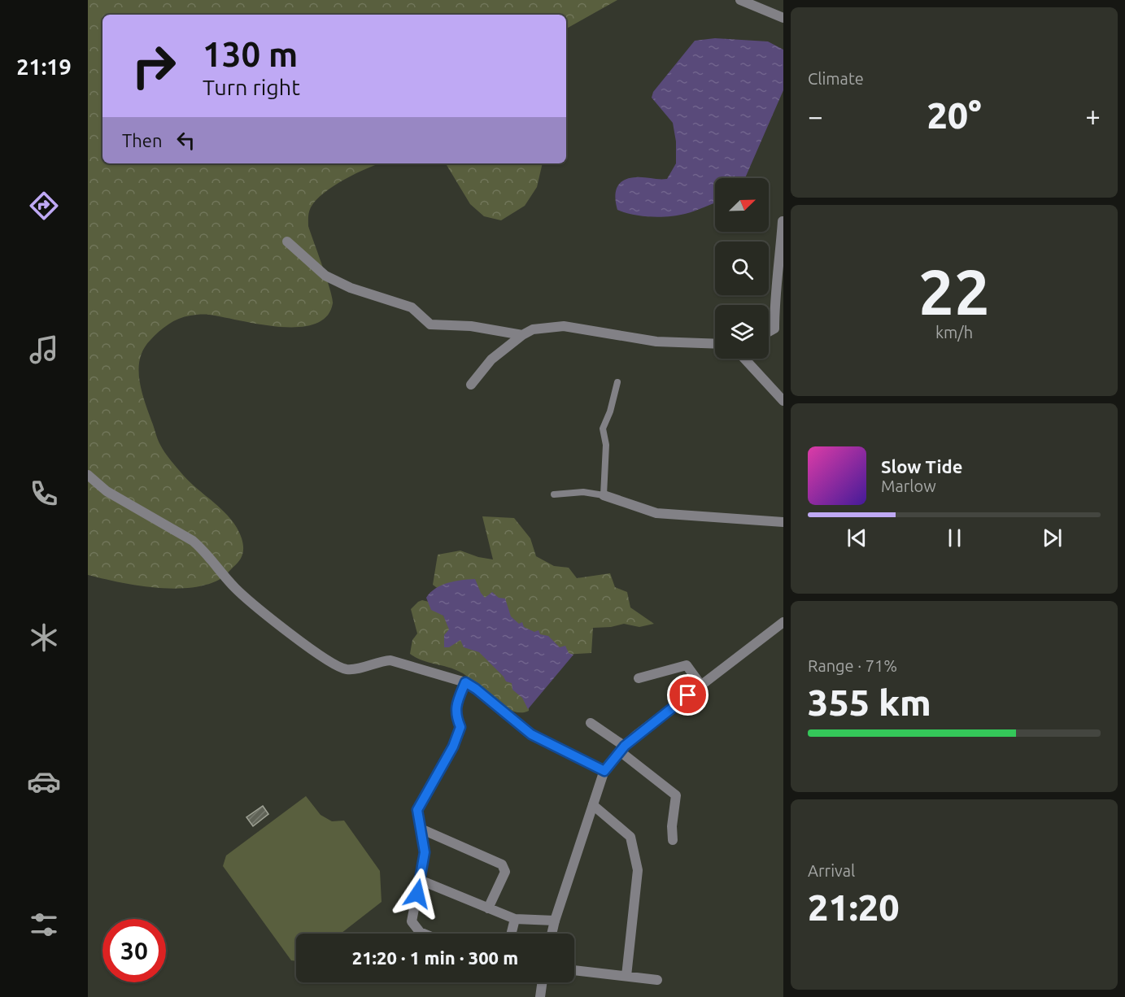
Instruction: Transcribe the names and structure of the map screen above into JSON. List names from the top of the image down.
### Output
{
  "north": "top right",
  "page": {
    "tabs": "21:19",
    "tile": [
      "Climate",
      ["22", "km/h"],
      ["Range · 71%", "355 km"],
      ["Arrival", "21:20"]
    ],
    "turn": ["130 m", "Turn right"],
    "heat": ["−", "20°", "+"],
    "then": "Then",
    "song": ["Slow Tide", "Marlow"],
    "limit": "30",
    "trip": "21:20 · 1 min · 300 m"
  }
}
